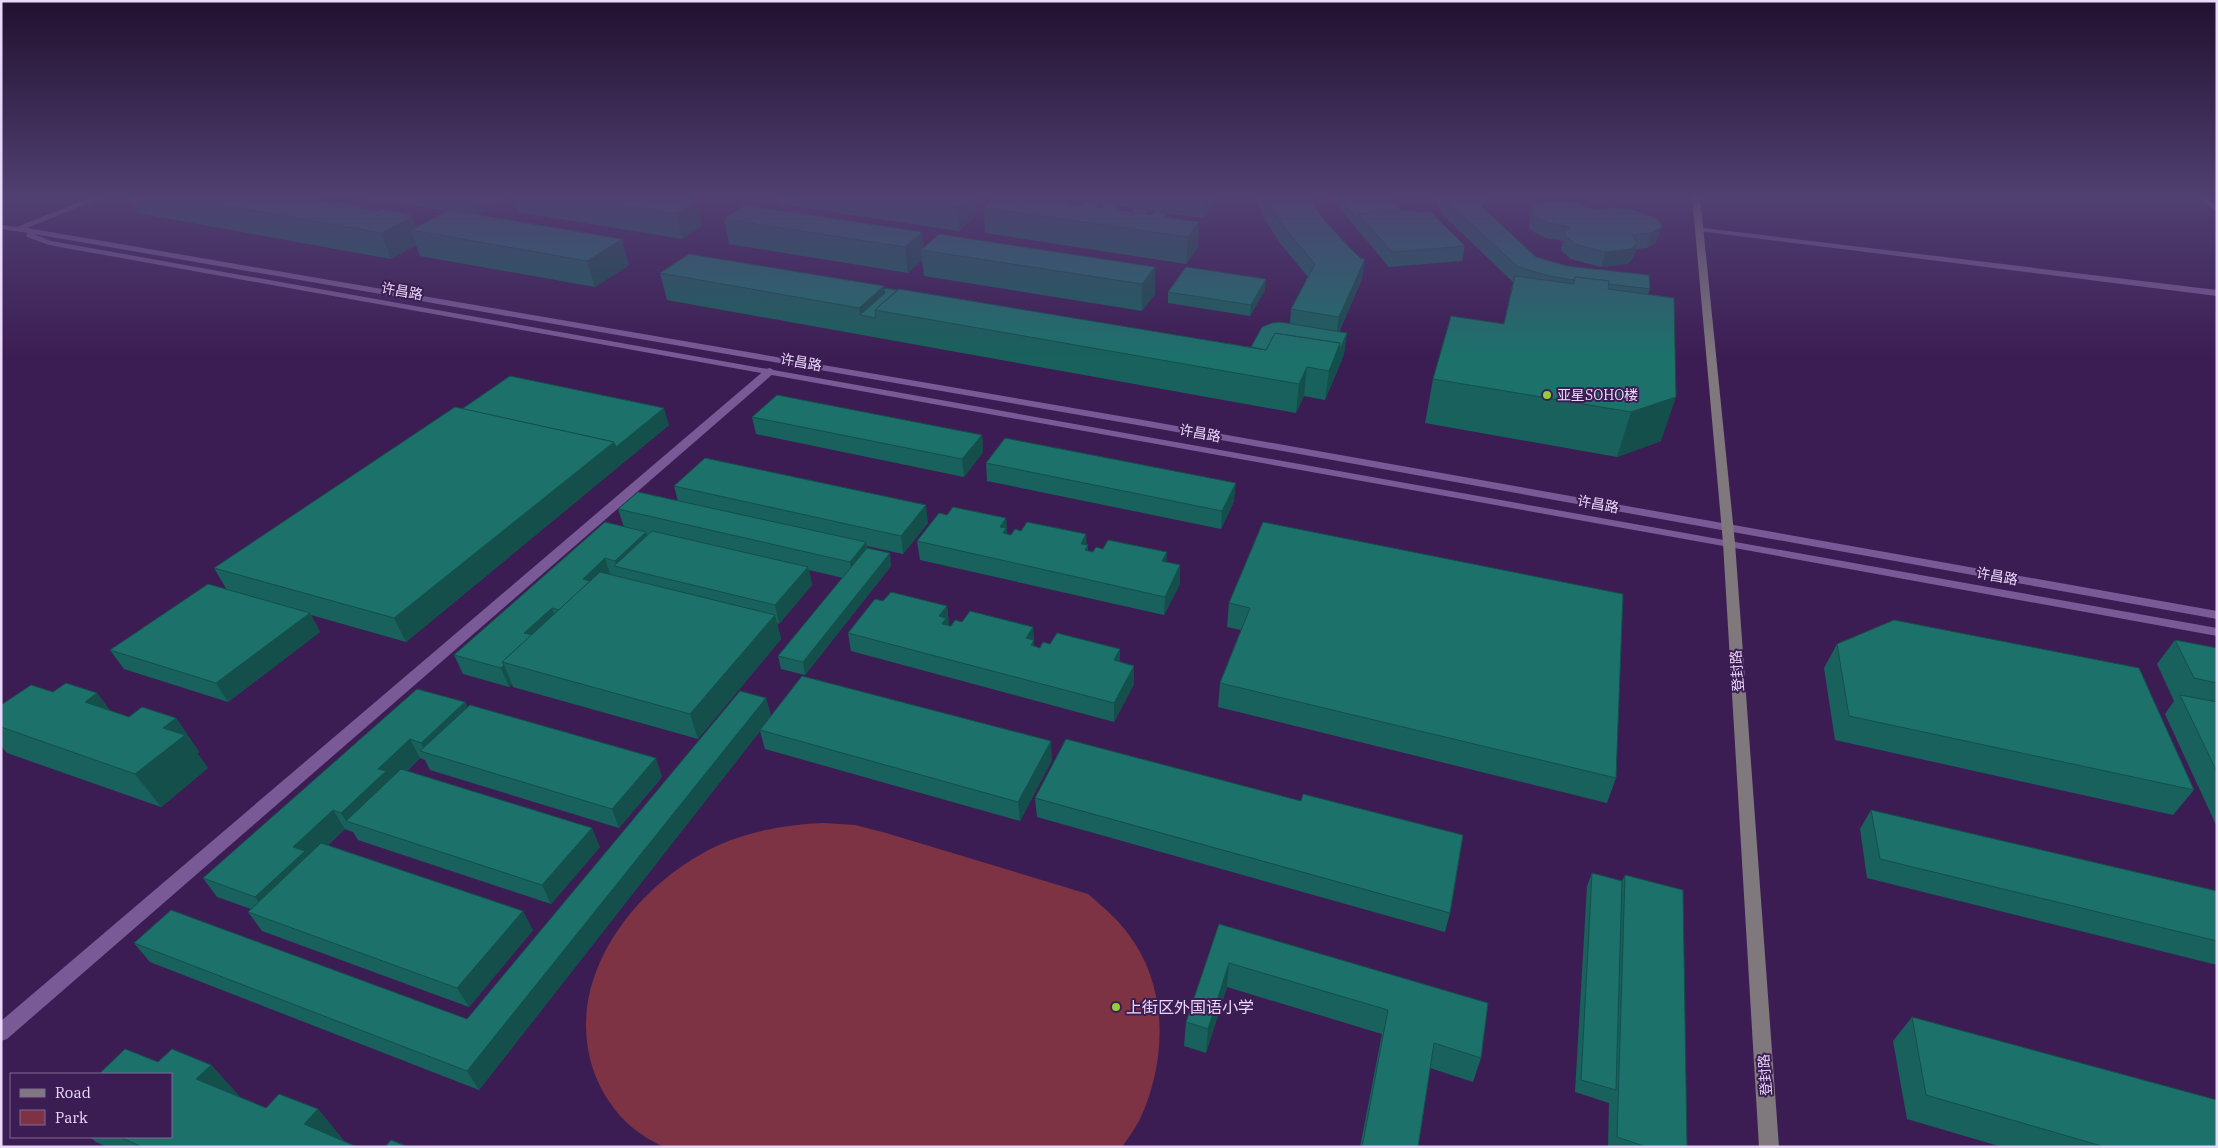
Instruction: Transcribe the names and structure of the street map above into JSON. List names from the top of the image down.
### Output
{
  "streets": {
    "main road": ["登封路"],
    "street": ["许昌路"]
  },
  "crossings": [
    ["许昌路", "登封路"]
  ],
  "places": ["亚星SOHO楼", "上街区外国语小学"],
  "legend": ["Road", "Park"]
}
